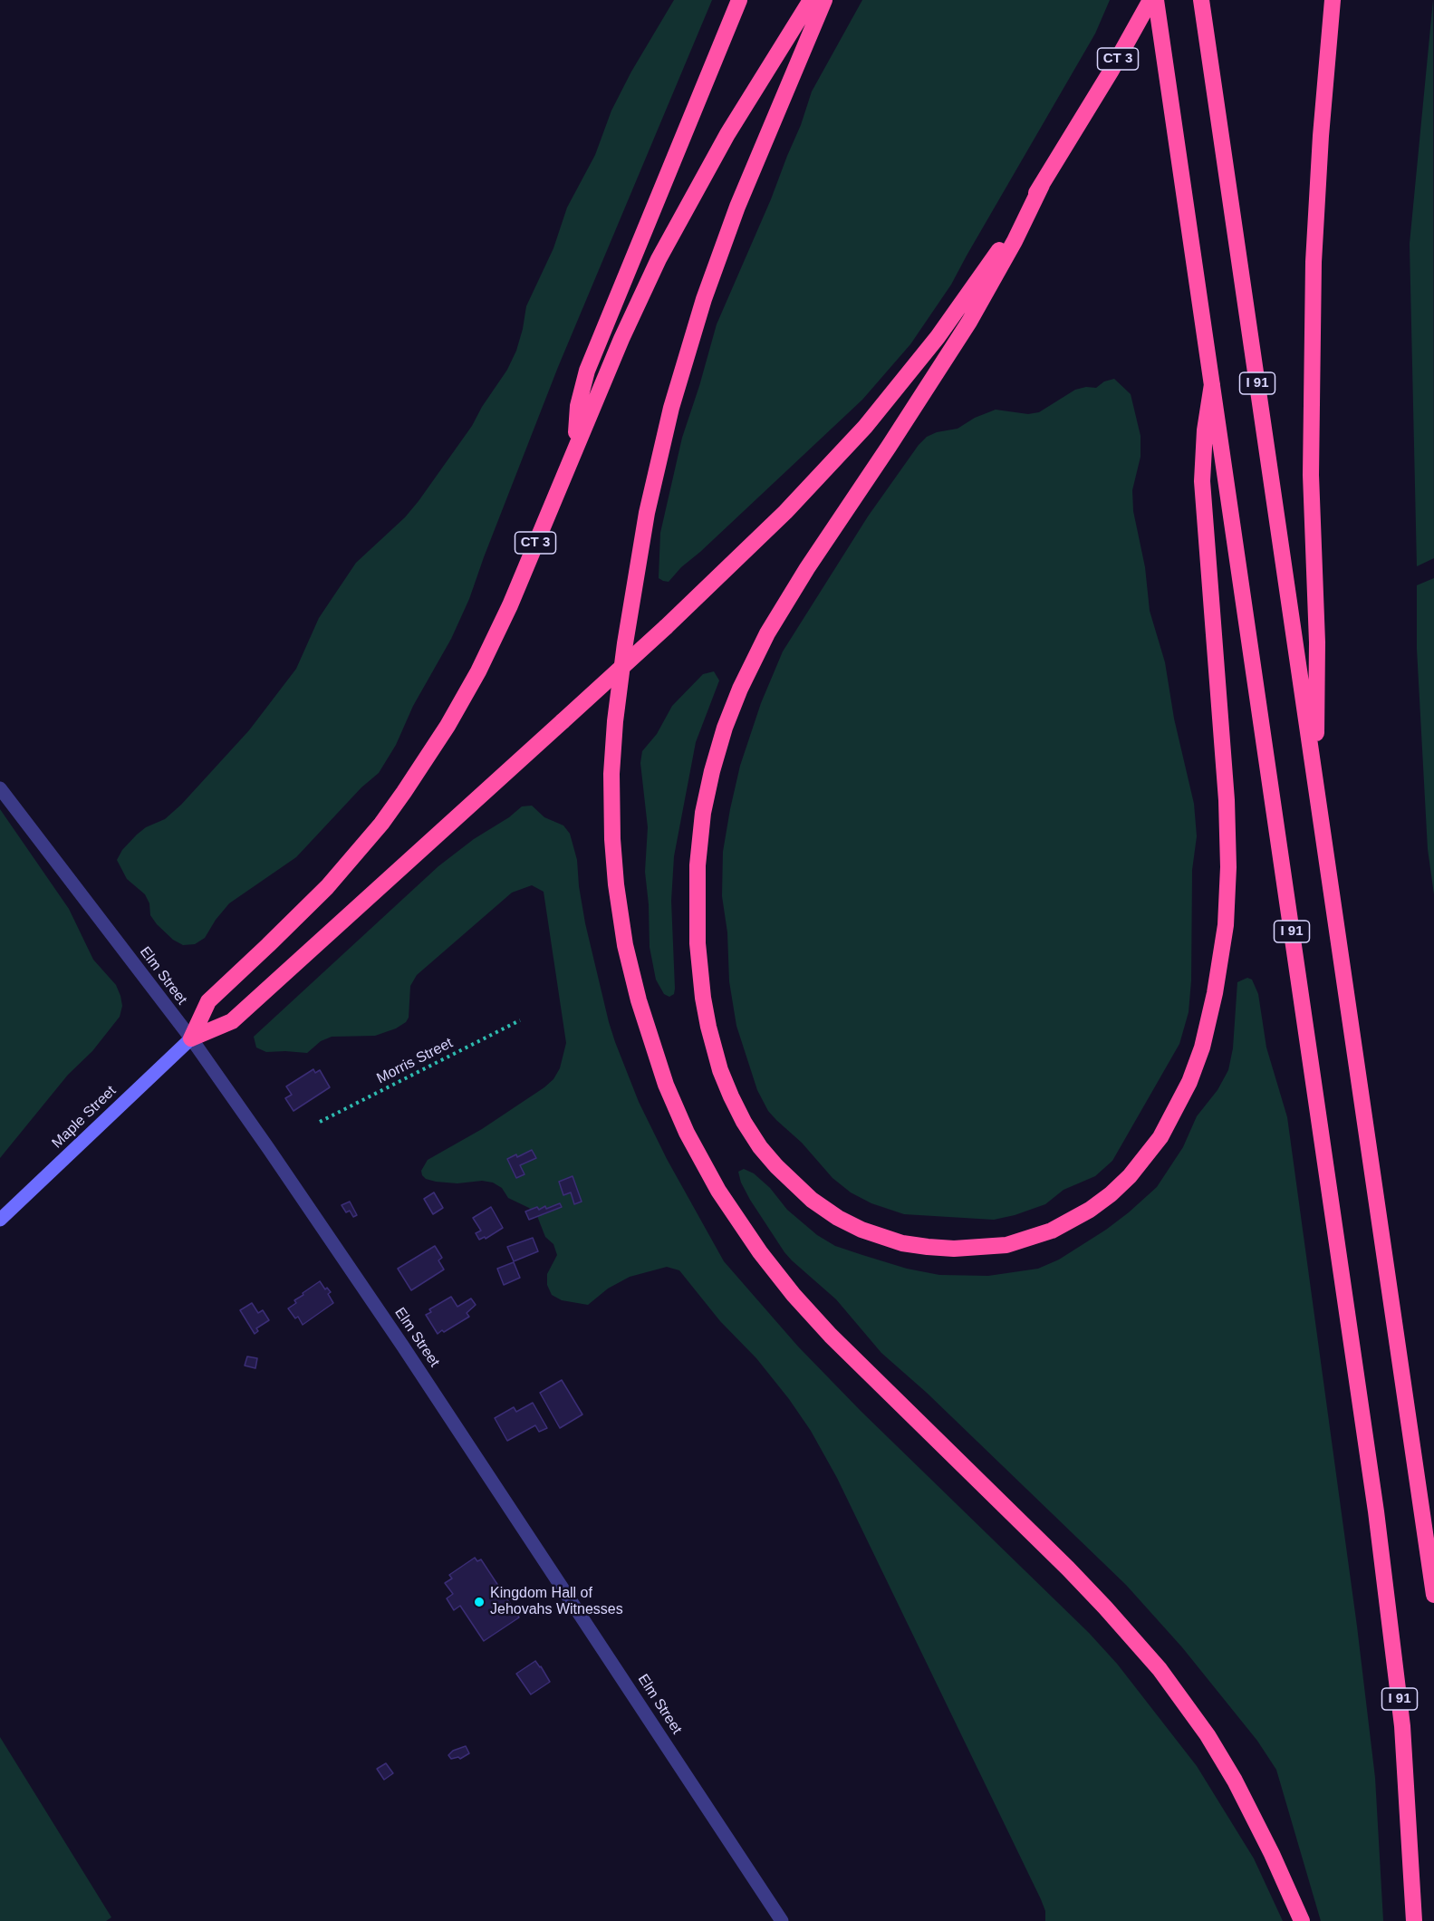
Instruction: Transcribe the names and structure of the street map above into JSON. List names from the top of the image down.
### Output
{
  "streets": {
    "highway": ["CT 3", "I 91"],
    "main road": ["Maple Street"],
    "street": ["Elm Street"],
    "path": ["Morris Street"]
  },
  "crossings": [
    ["CT 3", "Elm Street"],
    ["CT 3", "Maple Street"],
    ["Elm Street", "Maple Street"]
  ],
  "places": ["Kingdom Hall of Jehovahs Witnesses"]
}
